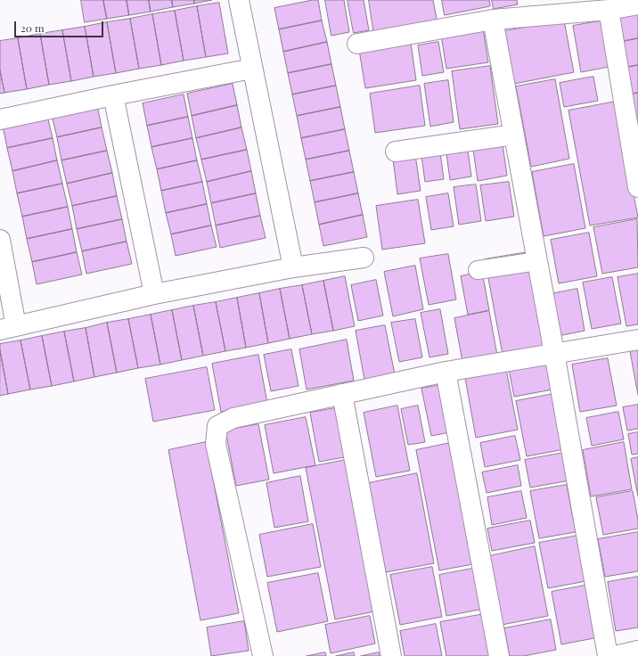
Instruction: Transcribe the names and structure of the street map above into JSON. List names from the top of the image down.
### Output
{
  "scale_bar": "20 m"
}
